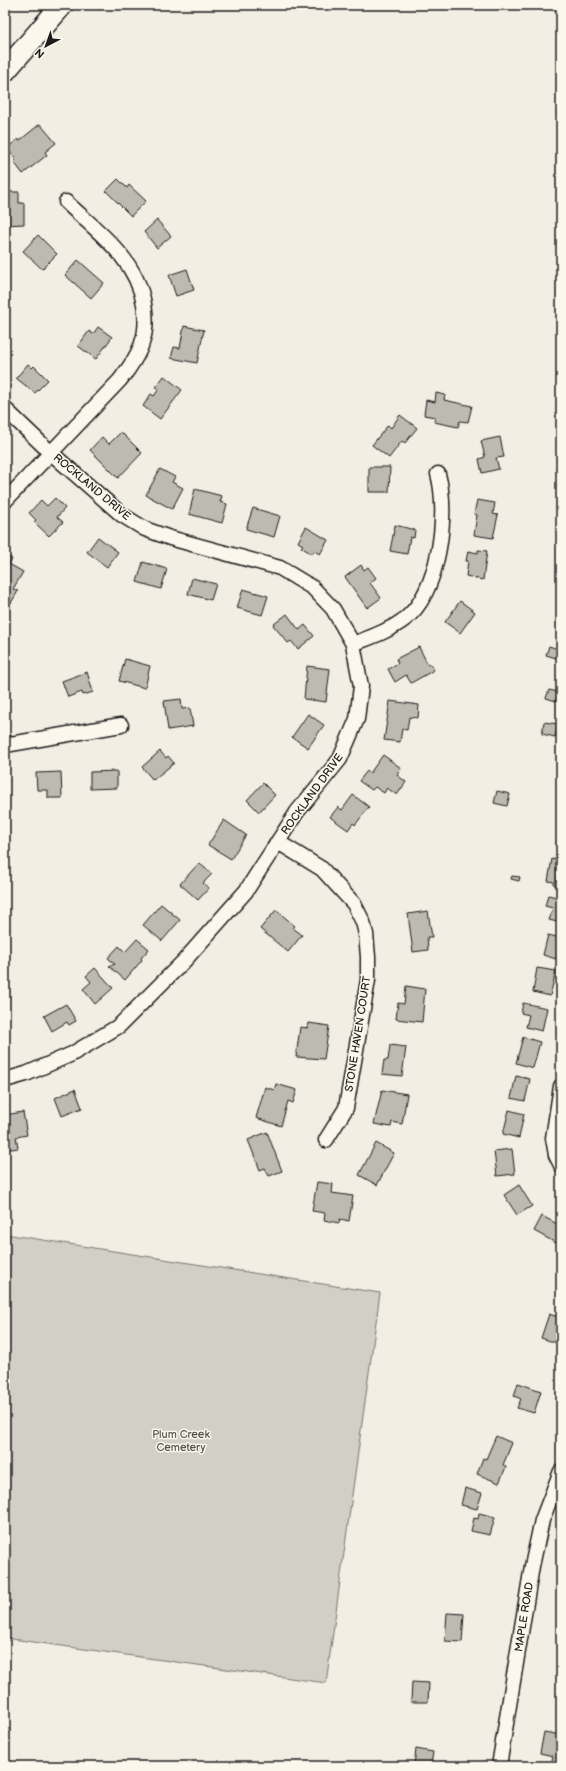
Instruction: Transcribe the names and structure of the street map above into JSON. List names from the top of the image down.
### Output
{
  "streets": {
    "street": ["ROCKLAND DRIVE", "STONE HAVEN COURT", "MAPLE ROAD"]
  },
  "crossings": [
    ["ROCKLAND DRIVE", "STONE HAVEN COURT"]
  ],
  "parks": ["Plum Creek Cemetery"],
  "north": "bottom left"
}
